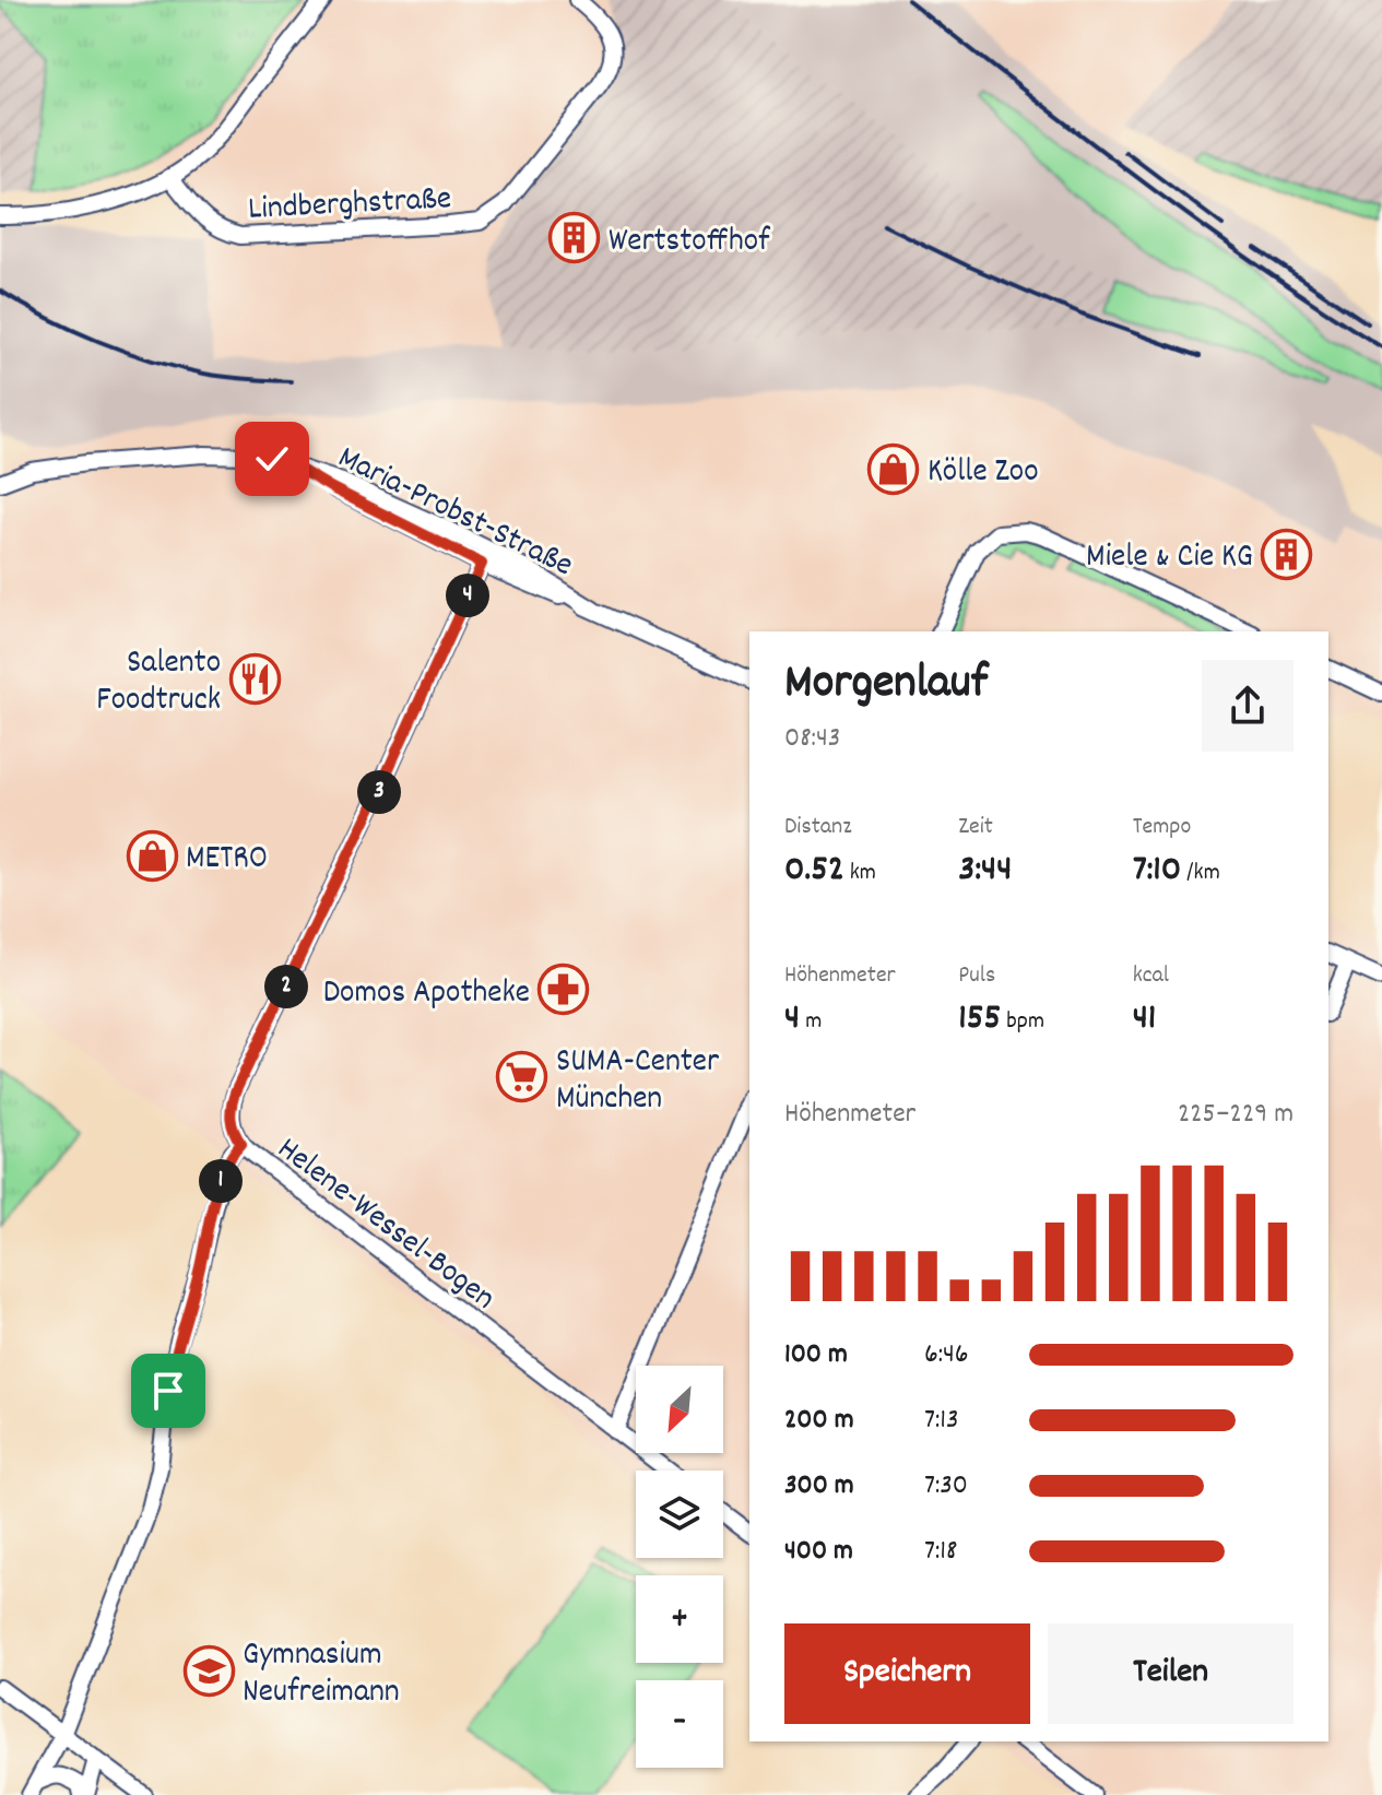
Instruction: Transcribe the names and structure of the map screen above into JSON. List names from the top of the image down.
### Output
{
  "streets": {
    "street": ["Lindberghstraße", "Maria-Probst-Straße", "Helene-Wessel-Bogen"]
  },
  "crossings": [
    ["Maria-Probst-Straße", "Helene-Wessel-Bogen"]
  ],
  "places": {
    "building": ["Wertstoffhof", "Miele & Cie KG"],
    "shop": ["Kölle Zoo", "METRO"],
    "restaurant": ["Salento Foodtruck"],
    "pharmacy": ["Domos Apotheke"],
    "supermarket": ["SUMA-Center München"],
    "school or university": ["Gymnasium Neufreimann"]
  },
  "north": "bottom left",
  "page": {
    "pins": [
      "4",
      "3",
      "2",
      "1"
    ],
    "heading": ["Morgenlauf", "08:43"],
    "stats": [
      ["Distanz", "0.52 km"],
      ["Zeit", "3:44"],
      ["Tempo", "7:10 /km"],
      ["Höhenmeter", "4 m"],
      ["Puls", "155 bpm"],
      ["kcal", "41"]
    ],
    "chart": ["Höhenmeter", "225–229 m"],
    "list": [
      {
        "name": "100 m",
        "note": "6:46"
      },
      {
        "name": "200 m",
        "note": "7:13"
      },
      {
        "name": "300 m",
        "note": "7:30"
      },
      {
        "name": "400 m",
        "note": "7:18"
      }
    ],
    "map_buttons": ["+", "−"],
    "buttons": ["Speichern", "Teilen"]
  }
}
